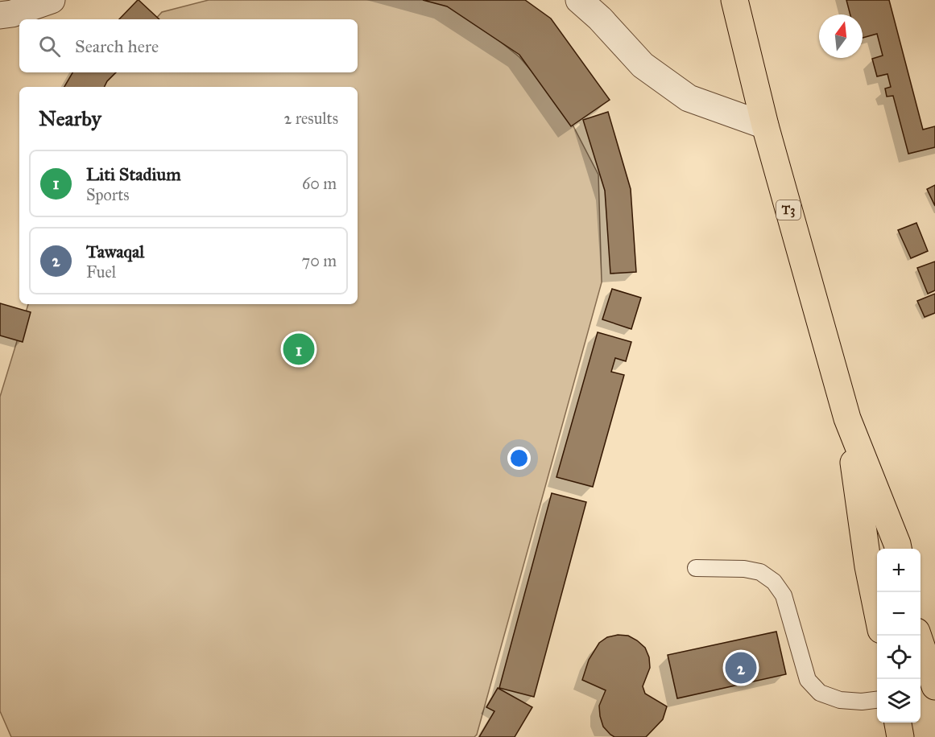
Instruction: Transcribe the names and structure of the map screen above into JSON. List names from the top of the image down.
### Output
{
  "streets": {
    "highway": ["T3"]
  },
  "north": "top",
  "page": {
    "search": "Search here",
    "heading": ["Nearby", "2 results"],
    "list": [
      {
        "mark": "1",
        "name": "Liti Stadium",
        "note": "Sports",
        "value": "60 m"
      },
      {
        "mark": "2",
        "name": "Tawaqal",
        "note": "Fuel",
        "value": "70 m"
      }
    ],
    "pins": ["1", "2"],
    "map_buttons": ["+", "−"]
  }
}
